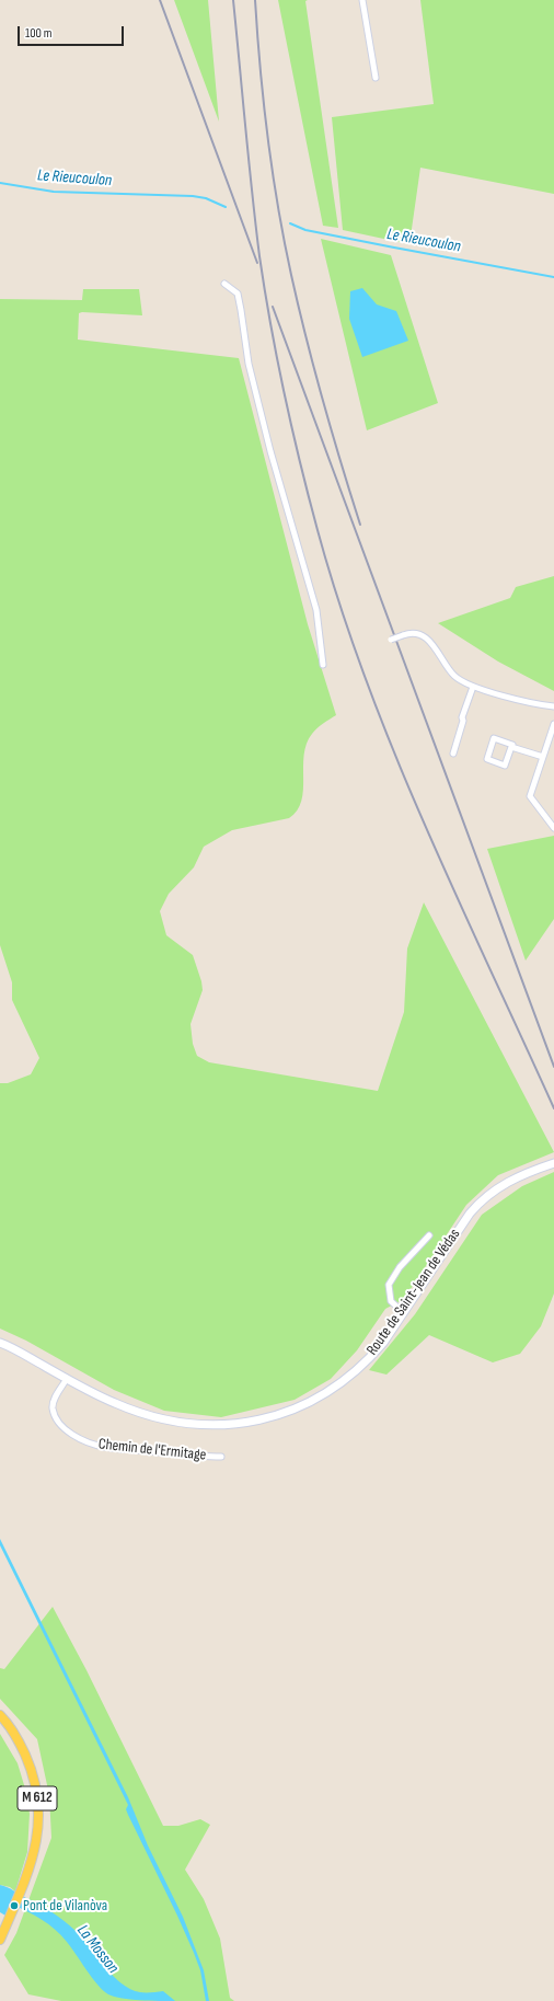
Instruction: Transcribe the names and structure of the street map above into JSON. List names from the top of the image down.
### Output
{
  "streets": {
    "main road": ["M 612"],
    "street": ["Route de Saint-Jean de Védas", "Chemin de l'Ermitage"]
  },
  "crossings": [
    ["Route de Saint-Jean de Védas", "Chemin de l'Ermitage"]
  ],
  "water": ["Le Rieucoulon", "La Mosson"],
  "places": ["Pont de Vilanòva"],
  "scale_bar": "100 m"
}
